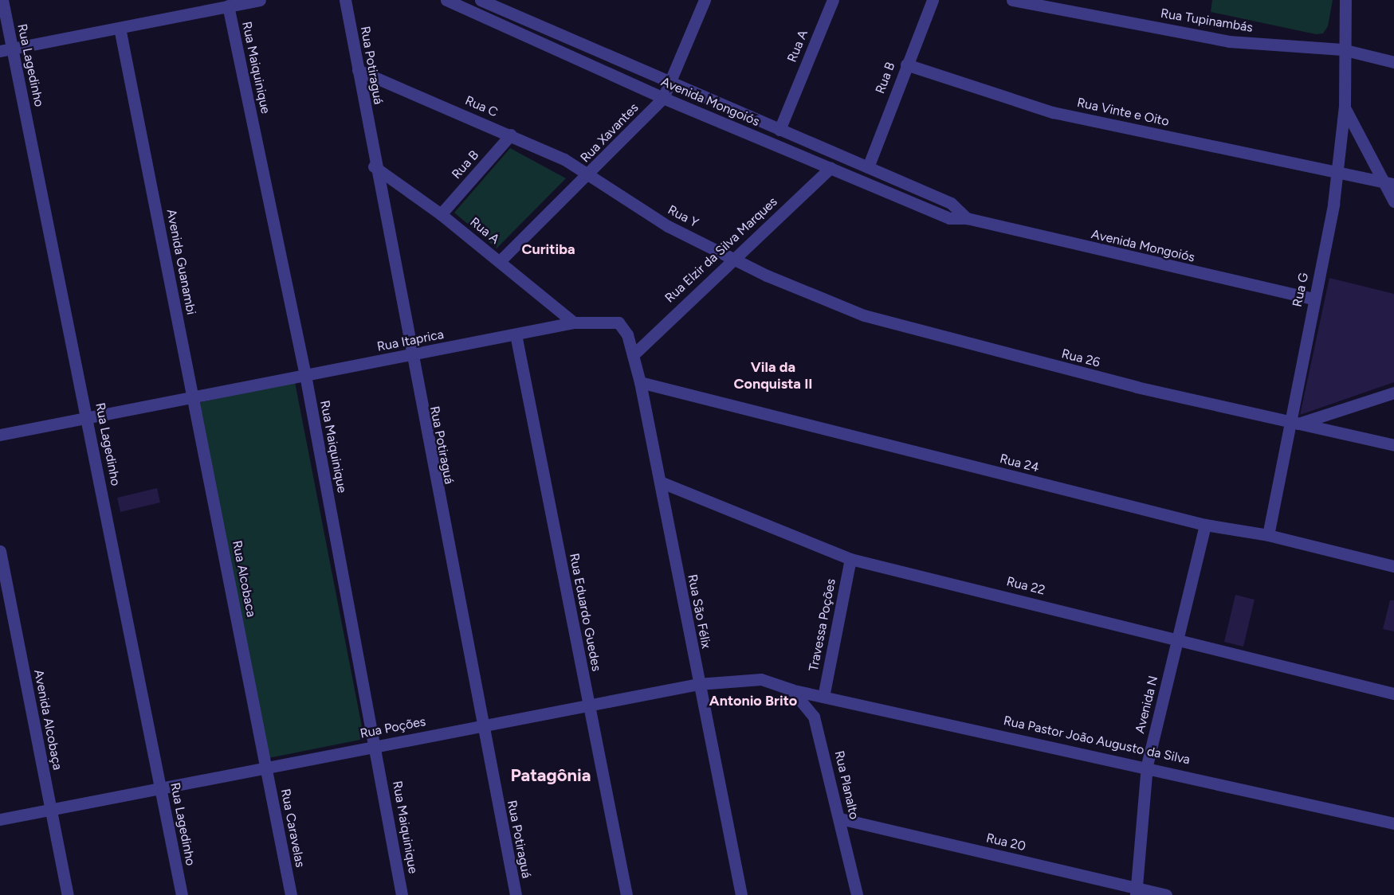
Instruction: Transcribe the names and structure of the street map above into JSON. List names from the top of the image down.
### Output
{
  "streets": {
    "street": [
      "Rua Tupinambás",
      "Rua A",
      "Rua Lagedinho",
      "Rua Potiraguá",
      "Rua Maiquinique",
      "Rua B",
      "Avenida Mongoiós",
      "Rua C",
      "Rua Vinte e Oito",
      "Rua Xavantes",
      "Rua Y",
      "Rua Elzir da Silva Marques",
      "Avenida Guanambi",
      "Rua G",
      "Rua Itaprica",
      "Rua 26",
      "Rua 24",
      "Rua Alcobaca",
      "Rua 22",
      "Rua São Félix",
      "Rua Eduardo Guedes",
      "Travessa Poções",
      "Avenida N",
      "Avenida Alcobaça",
      "Rua Poções",
      "Rua Pastor João Augusto da Silva",
      "Rua Planalto",
      "Rua Caravelas",
      "Rua 20"
    ]
  },
  "crossings": [
    ["Rua Tupinambás", "Rua G"],
    ["Rua A", "Rua Potiraguá"],
    ["Rua A", "Rua B"],
    ["Rua A", "Avenida Mongoiós"],
    ["Rua A", "Rua Xavantes"],
    ["Rua A", "Rua Itaprica"],
    ["Rua Lagedinho", "Rua Poções"],
    ["Rua Potiraguá", "Rua C"],
    ["Rua Potiraguá", "Rua Itaprica"],
    ["Rua Potiraguá", "Rua Poções"],
    ["Rua Maiquinique", "Rua Itaprica"],
    ["Rua Maiquinique", "Rua Poções"],
    ["Rua B", "Avenida Mongoiós"],
    ["Rua B", "Rua C"],
    ["Rua B", "Rua Vinte e Oito"],
    ["Avenida Mongoiós", "Rua Xavantes"],
    ["Avenida Mongoiós", "Rua Elzir da Silva Marques"],
    ["Avenida Mongoiós", "Rua G"],
    ["Rua C", "Rua Xavantes"],
    ["Rua C", "Rua Y"],
    ["Rua Vinte e Oito", "Rua G"],
    ["Rua Xavantes", "Rua Y"],
    ["Rua Y", "Rua Elzir da Silva Marques"],
    ["Rua Y", "Rua 26"],
    ["Rua Elzir da Silva Marques", "Rua São Félix"],
    ["Avenida Guanambi", "Rua Itaprica"],
    ["Avenida Guanambi", "Rua Alcobaca"],
    ["Rua G", "Rua 26"],
    ["Rua G", "Rua 24"],
    ["Rua Itaprica", "Rua Alcobaca"],
    ["Rua Itaprica", "Rua São Félix"],
    ["Rua Itaprica", "Rua Eduardo Guedes"],
    ["Rua 24", "Rua São Félix"],
    ["Rua 24", "Avenida N"],
    ["Rua Alcobaca", "Rua Poções"],
    ["Rua Alcobaca", "Rua Caravelas"],
    ["Rua 22", "Rua São Félix"],
    ["Rua 22", "Travessa Poções"],
    ["Rua 22", "Avenida N"],
    ["Rua São Félix", "Rua Poções"],
    ["Rua Eduardo Guedes", "Rua Poções"],
    ["Travessa Poções", "Rua Pastor João Augusto da Silva"],
    ["Avenida N", "Rua Pastor João Augusto da Silva"],
    ["Avenida N", "Rua 20"],
    ["Avenida Alcobaça", "Rua Poções"],
    ["Rua Poções", "Rua Pastor João Augusto da Silva"],
    ["Rua Poções", "Rua Planalto"],
    ["Rua Poções", "Rua Caravelas"],
    ["Rua Pastor João Augusto da Silva", "Rua Planalto"],
    ["Rua Planalto", "Rua 20"]
  ],
  "districts": [
    "Curitiba",
    "Vila da Conquista II",
    "Antonio Brito",
    "Patagônia"
  ]
}
